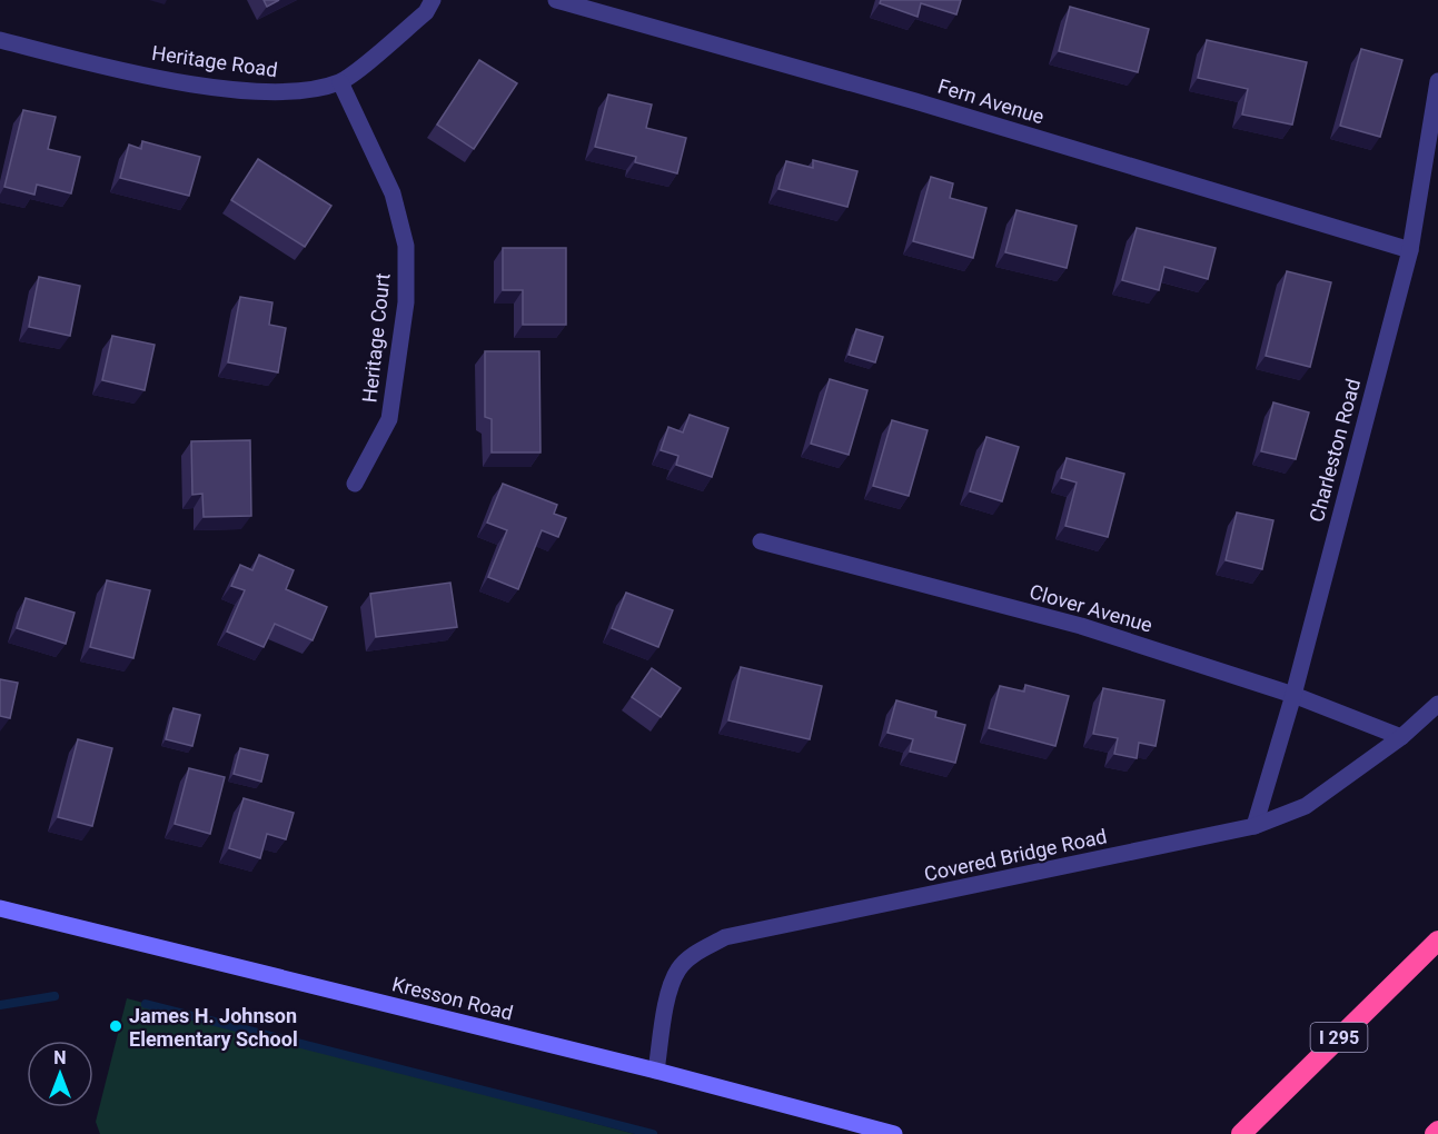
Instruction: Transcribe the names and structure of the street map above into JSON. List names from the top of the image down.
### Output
{
  "streets": {
    "highway": ["I 295"],
    "street": [
      "Heritage Road",
      "Fern Avenue",
      "Heritage Court",
      "Charleston Road",
      "Clover Avenue",
      "Covered Bridge Road",
      "Kresson Road"
    ]
  },
  "crossings": [
    ["Heritage Road", "Heritage Court"],
    ["Fern Avenue", "Charleston Road"],
    ["Charleston Road", "Clover Avenue"],
    ["Charleston Road", "Covered Bridge Road"],
    ["Clover Avenue", "Covered Bridge Road"],
    ["Covered Bridge Road", "Kresson Road"]
  ],
  "places": ["James H. Johnson Elementary School"],
  "north": "top"
}
